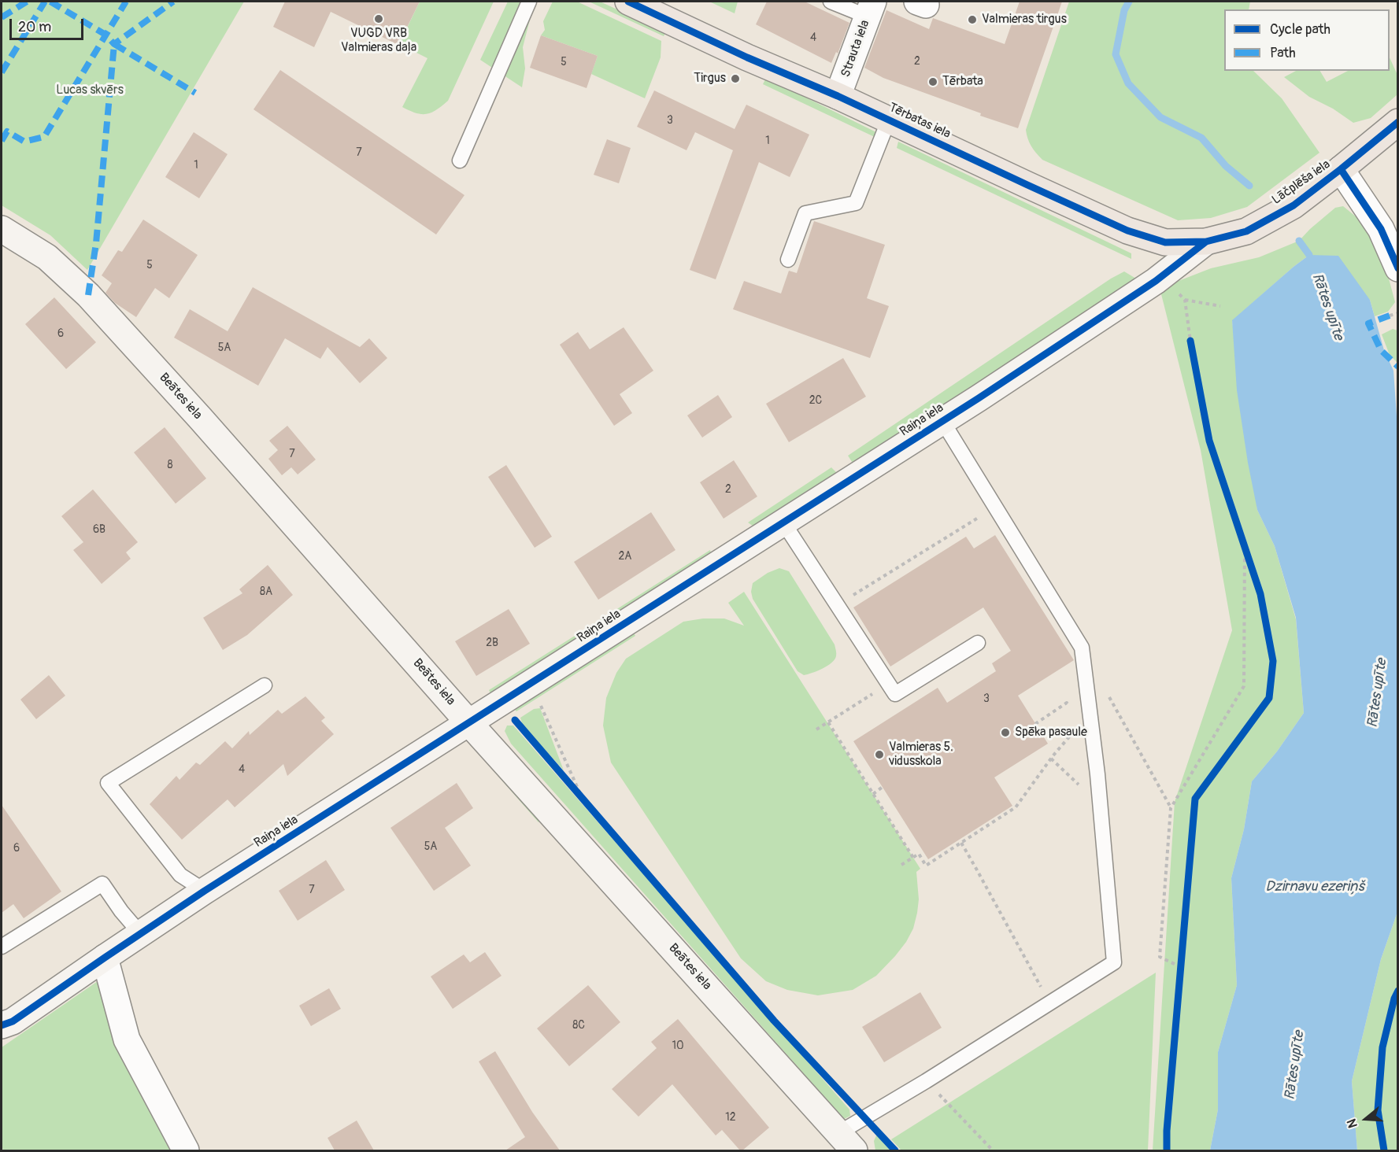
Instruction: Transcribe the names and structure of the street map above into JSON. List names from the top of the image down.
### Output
{
  "streets": {
    "main road": ["Tērbatas iela", "Lāčplēša iela"],
    "street": ["Strauta iela", "Beātes iela", "Raiņa iela"]
  },
  "crossings": [
    ["Strauta iela", "Tērbatas iela"],
    ["Tērbatas iela", "Lāčplēša iela"],
    ["Tērbatas iela", "Raiņa iela"],
    ["Lāčplēša iela", "Raiņa iela"],
    ["Beātes iela", "Raiņa iela"]
  ],
  "water": ["Rātes upīte", "Dzirnavu ezeriņš"],
  "parks": ["Lucas skvērs"],
  "places": [
    "VUGD VRB Valmieras daļa",
    "Valmieras tirgus",
    "Tirgus",
    "Tērbata",
    "Spēka pasaule",
    "Valmieras 5. vidusskola"
  ],
  "house_numbers": [
    "4",
    "2",
    "5",
    "3",
    "1",
    "7",
    "1",
    "5",
    "6",
    "5A",
    "2C",
    "7",
    "8",
    "2",
    "6B",
    "2A",
    "8A",
    "2B",
    "3",
    "4",
    "5A",
    "6",
    "7",
    "8C",
    "10",
    "12"
  ],
  "legend": ["Cycle path", "Path"],
  "scale_bar": "20 m",
  "north": "left"
}
